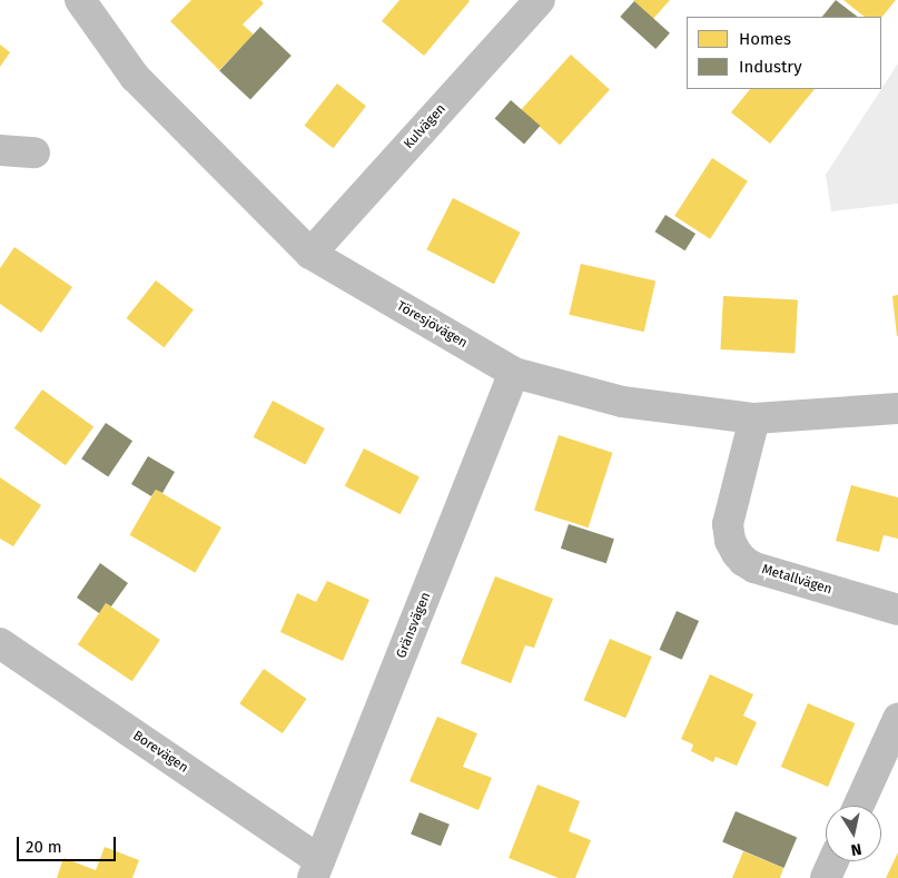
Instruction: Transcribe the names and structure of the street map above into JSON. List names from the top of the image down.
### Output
{
  "streets": {
    "street": [
      "Kulvägen",
      "Töresjövägen",
      "Metallvägen",
      "Gränsvägen",
      "Borevägen"
    ]
  },
  "crossings": [
    ["Kulvägen", "Töresjövägen"],
    ["Töresjövägen", "Metallvägen"],
    ["Töresjövägen", "Gränsvägen"],
    ["Gränsvägen", "Borevägen"]
  ],
  "legend": ["Homes", "Industry"],
  "scale_bar": "20 m",
  "north": "bottom"
}
